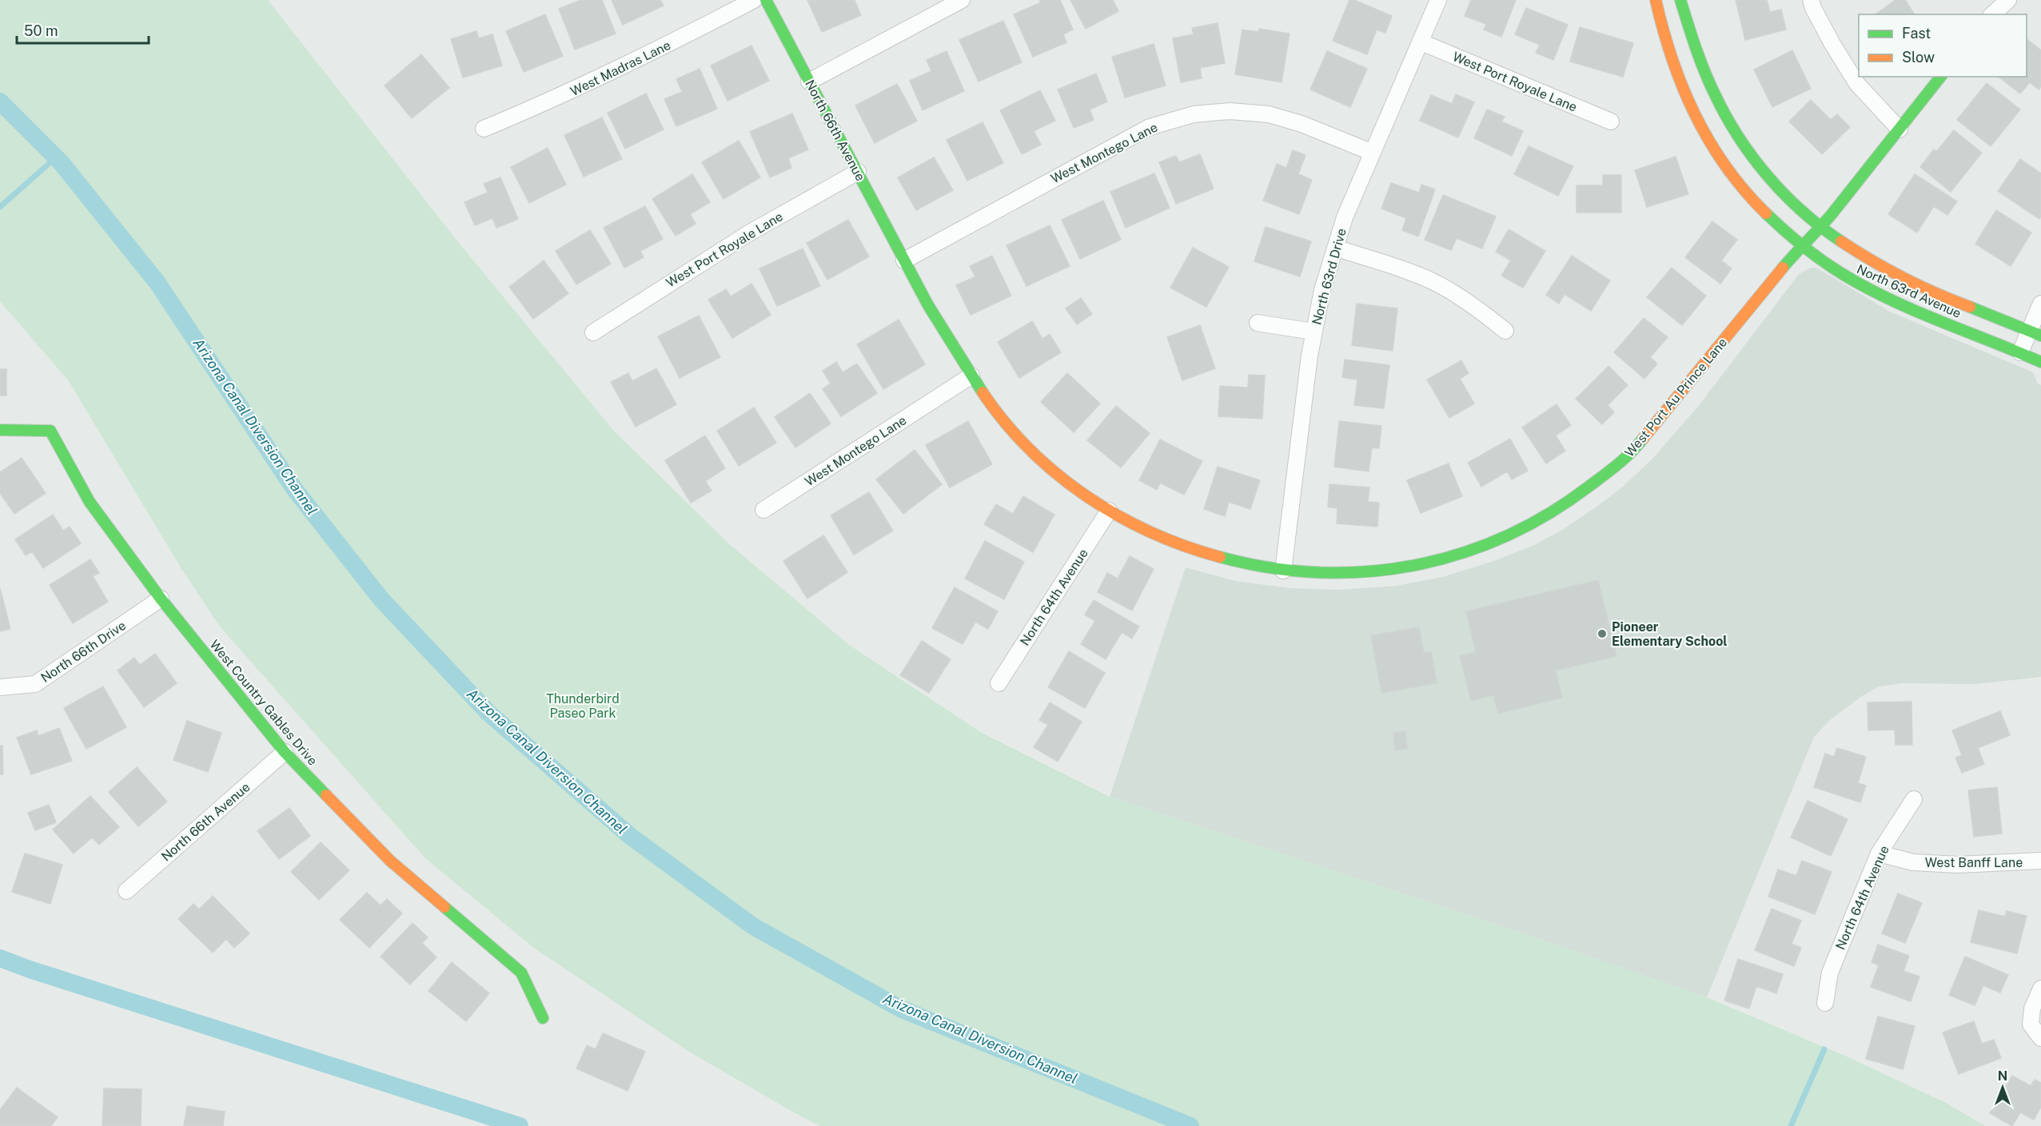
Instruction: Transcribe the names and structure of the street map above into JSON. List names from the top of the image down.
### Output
{
  "streets": {
    "street": [
      "West Madras Lane",
      "West Port Royale Lane",
      "North 66th Avenue",
      "West Montego Lane",
      "North 63rd Drive",
      "North 63rd Avenue",
      "West Port Au Prince Lane",
      "North 64th Avenue",
      "North 66th Drive",
      "West Country Gables Drive",
      "West Banff Lane"
    ]
  },
  "crossings": [
    ["West Port Royale Lane", "North 66th Avenue"],
    ["West Port Royale Lane", "North 63rd Drive"],
    ["North 66th Avenue", "West Montego Lane"],
    ["North 66th Avenue", "West Port Au Prince Lane"],
    ["North 66th Avenue", "West Country Gables Drive"],
    ["West Montego Lane", "North 63rd Drive"],
    ["West Montego Lane", "West Port Au Prince Lane"],
    ["North 63rd Drive", "West Port Au Prince Lane"],
    ["North 63rd Avenue", "West Port Au Prince Lane"],
    ["West Port Au Prince Lane", "North 64th Avenue"],
    ["North 64th Avenue", "West Banff Lane"],
    ["North 66th Drive", "West Country Gables Drive"]
  ],
  "water": ["Arizona Canal Diversion Channel"],
  "parks": ["Thunderbird Paseo Park"],
  "places": ["Pioneer Elementary School"],
  "legend": ["Fast", "Slow"],
  "scale_bar": "50 m",
  "north": "top"
}
